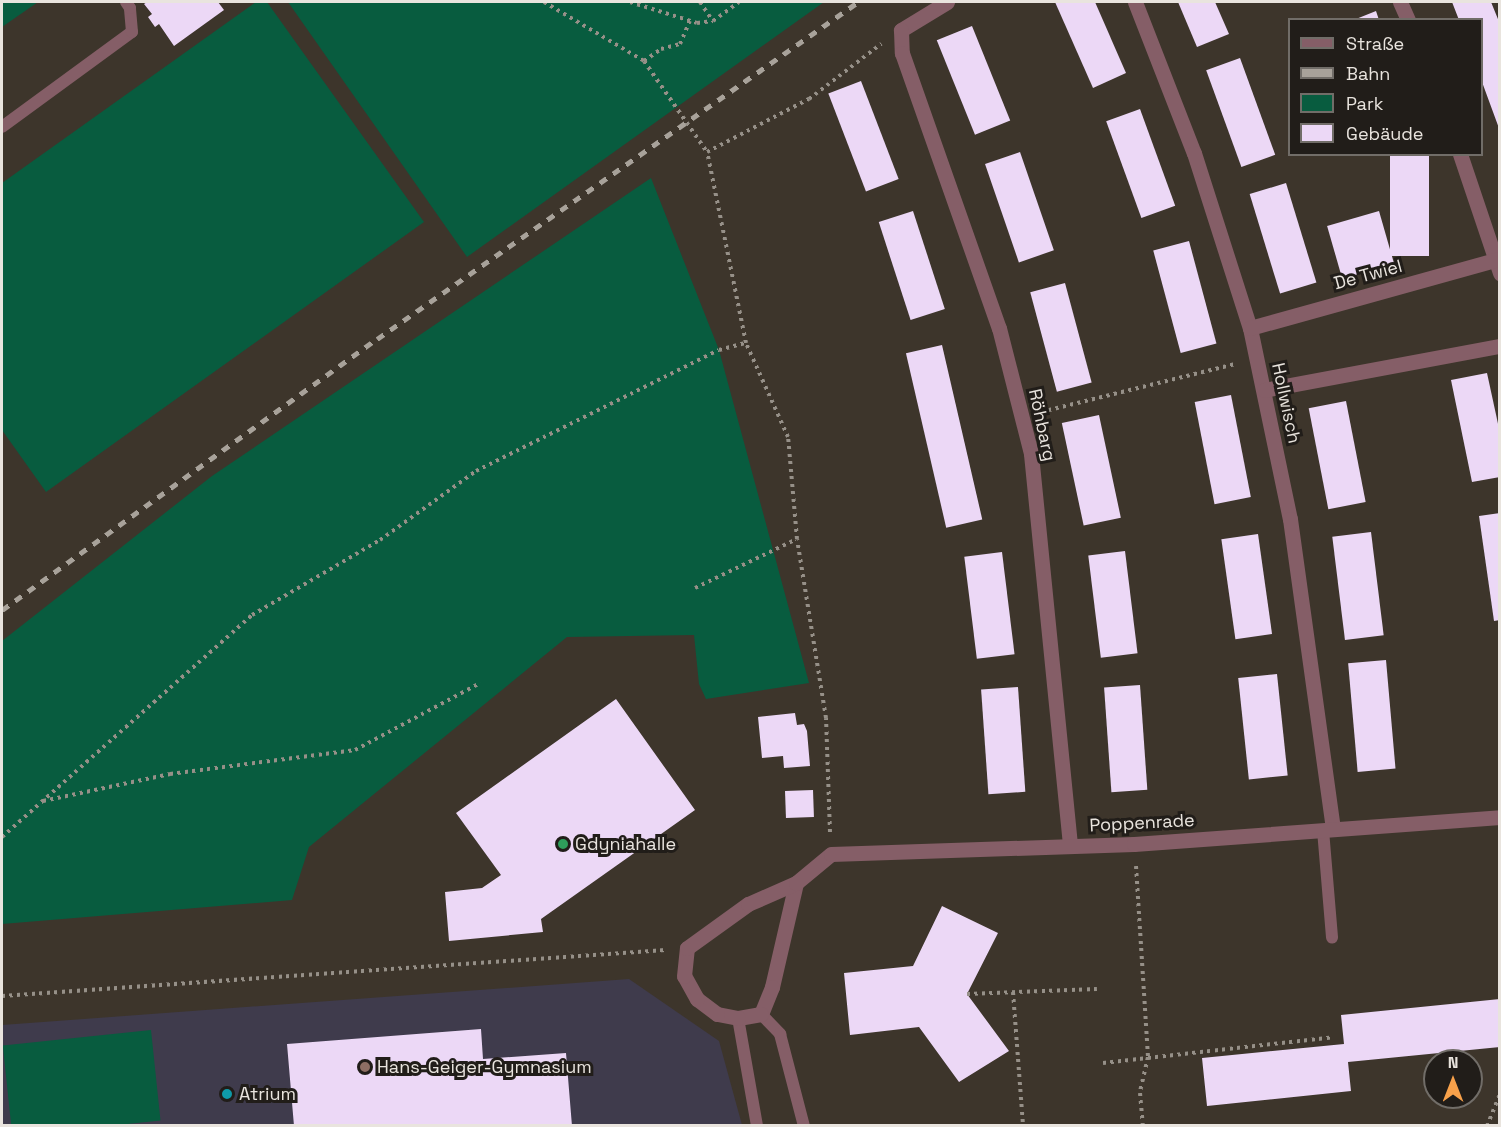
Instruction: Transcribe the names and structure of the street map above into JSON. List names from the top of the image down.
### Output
{
  "streets": {
    "street": [
      "De Twiel",
      "Hollwisch",
      "Röhbarg",
      "Poppenrade"
    ]
  },
  "crossings": [
    ["De Twiel", "Hollwisch"],
    ["Hollwisch", "Poppenrade"],
    ["Röhbarg", "Poppenrade"]
  ],
  "places": ["Gdyniahalle", "Hans-Geiger-Gymnasium", "Atrium"],
  "legend": [
    "Straße",
    "Bahn",
    "Park",
    "Gebäude"
  ],
  "north": "top"
}
